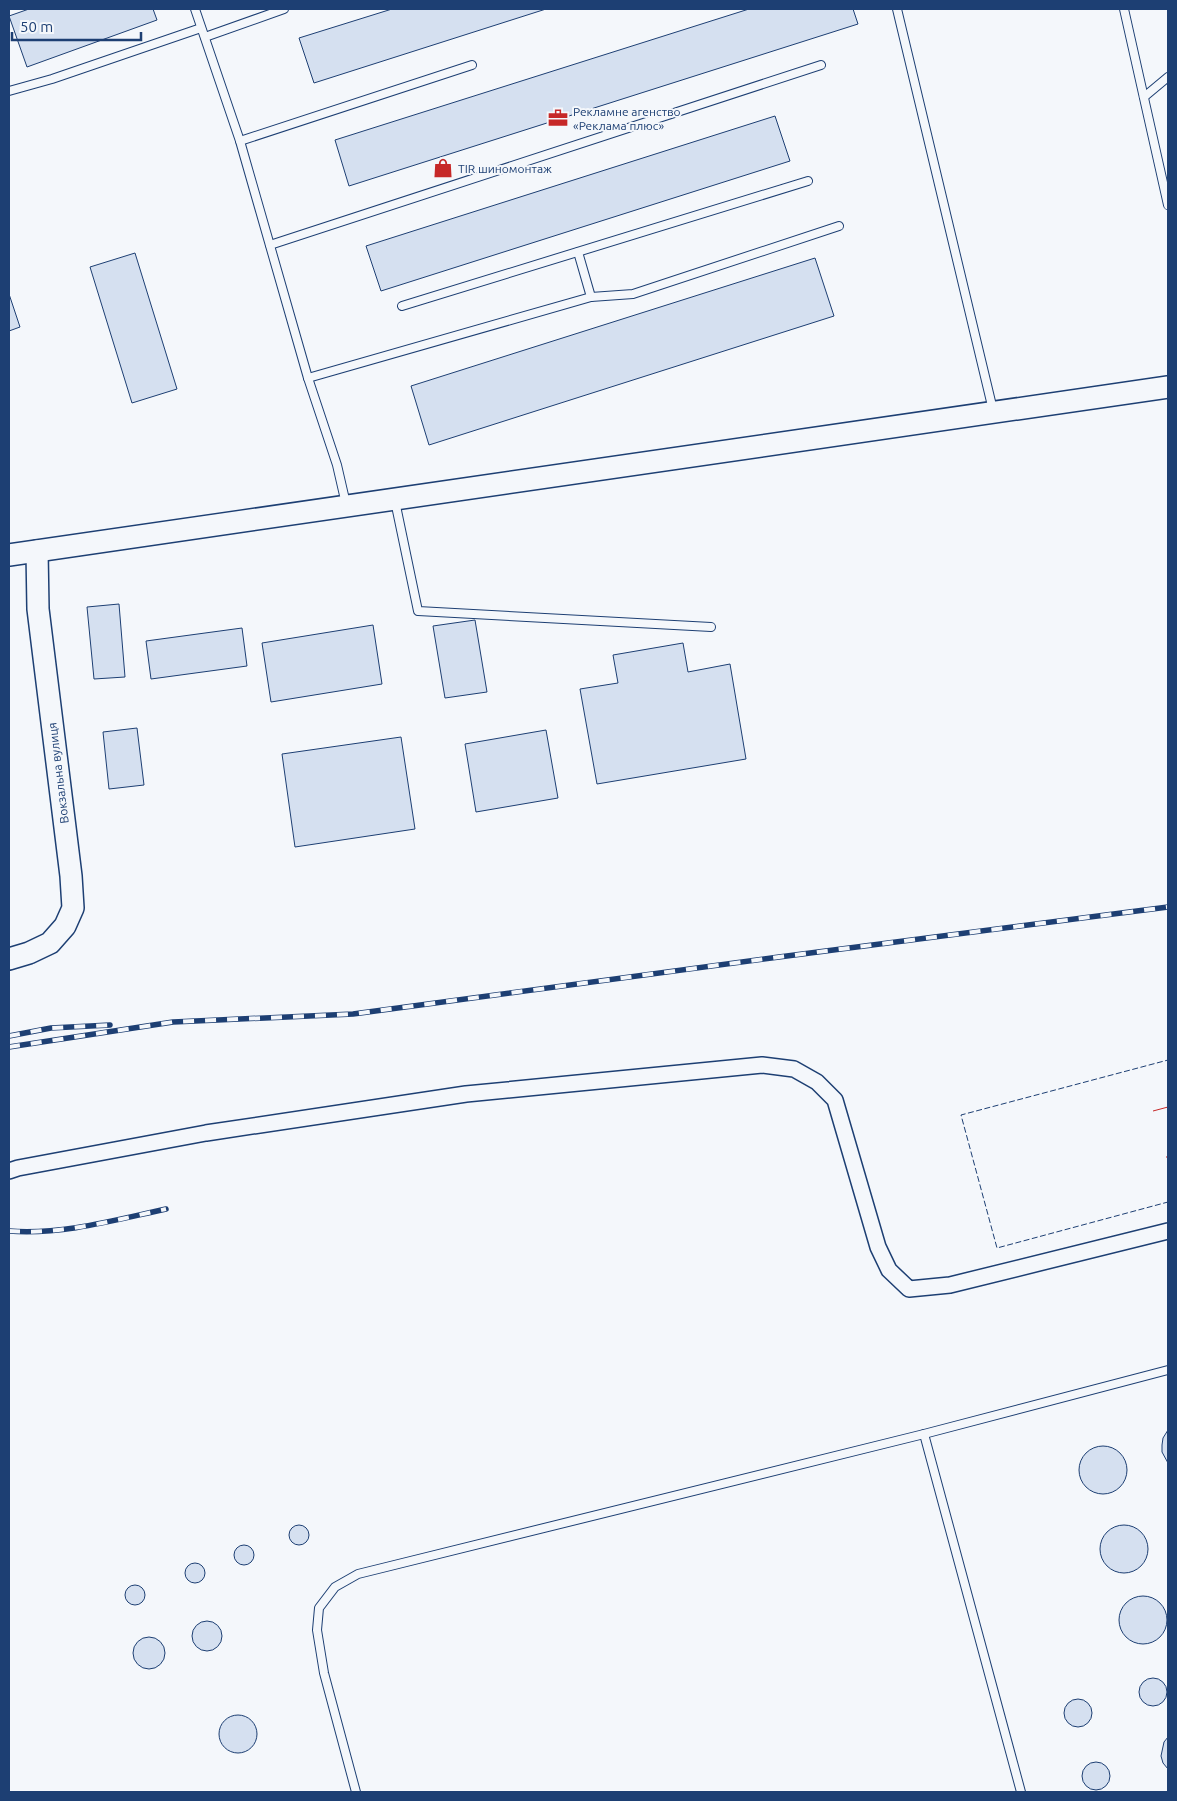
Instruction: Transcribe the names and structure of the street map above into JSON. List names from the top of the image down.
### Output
{
  "streets": {
    "main road": ["Вокзальна вулиця"]
  },
  "places": {
    "office": ["Рекламне агенство «Реклама плюс»"],
    "shop": ["TIR шиномонтаж"]
  },
  "scale_bar": "50 m"
}
